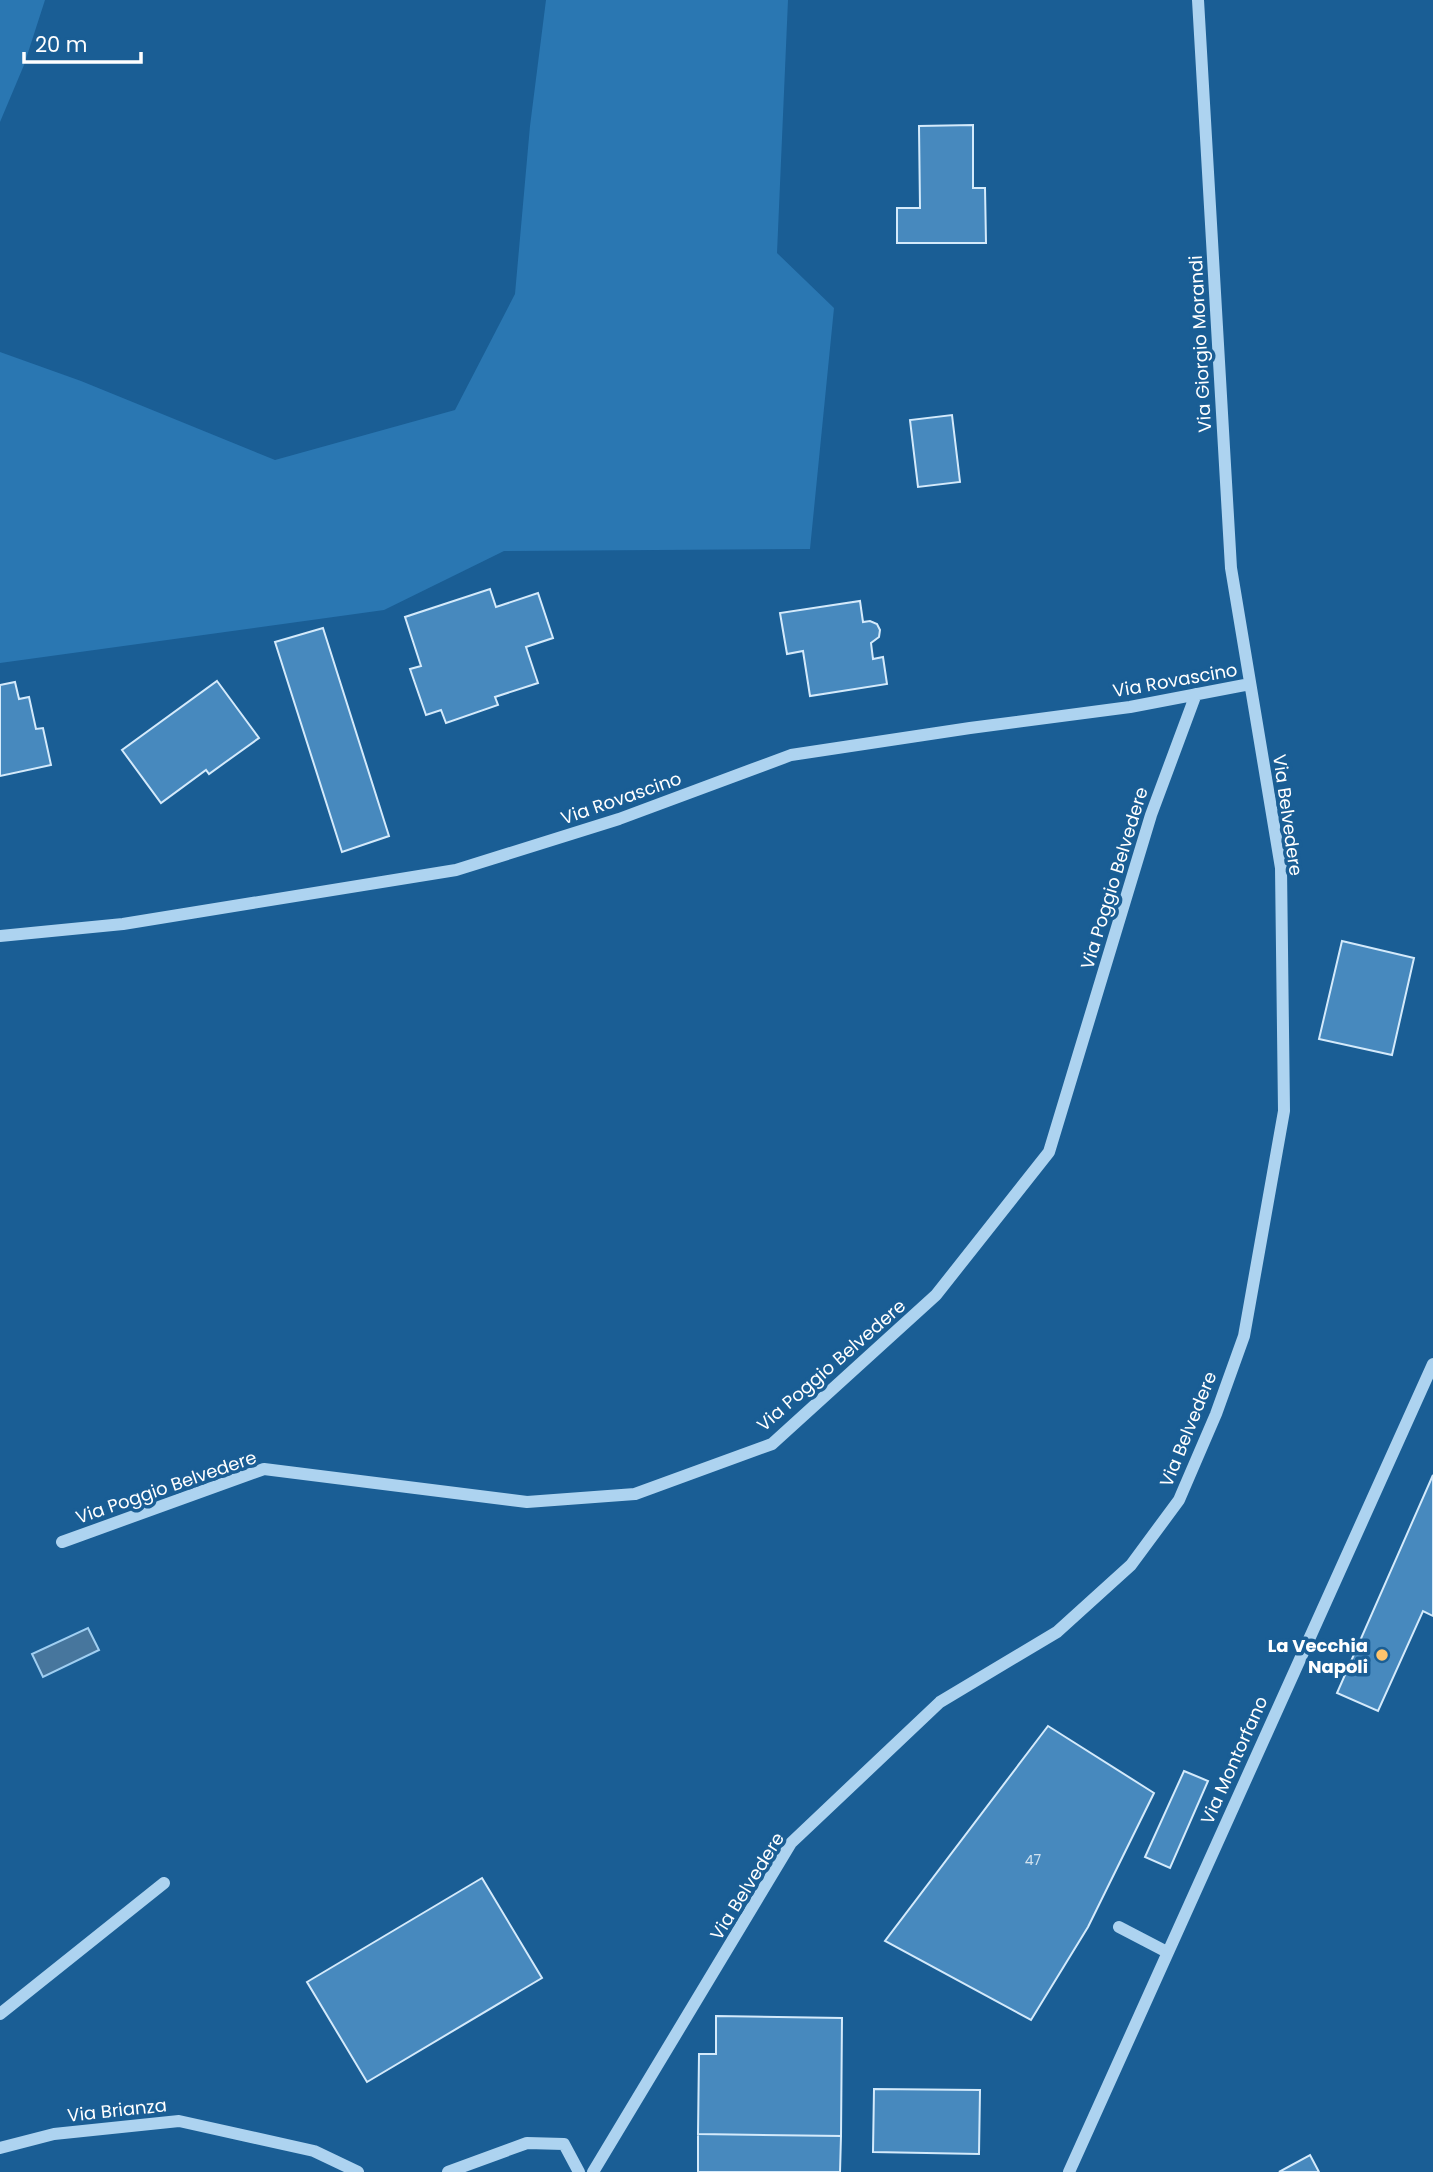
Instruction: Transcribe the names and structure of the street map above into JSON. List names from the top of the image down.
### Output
{
  "streets": {
    "street": [
      "Via Giorgio Morandi",
      "Via Rovascino",
      "Via Belvedere",
      "Via Poggio Belvedere",
      "Via Montorfano",
      "Via Brianza"
    ]
  },
  "crossings": [
    ["Via Giorgio Morandi", "Via Rovascino"],
    ["Via Giorgio Morandi", "Via Belvedere"],
    ["Via Rovascino", "Via Belvedere"],
    ["Via Rovascino", "Via Poggio Belvedere"]
  ],
  "places": ["La Vecchia Napoli"],
  "house_numbers": ["47"],
  "scale_bar": "20 m"
}
